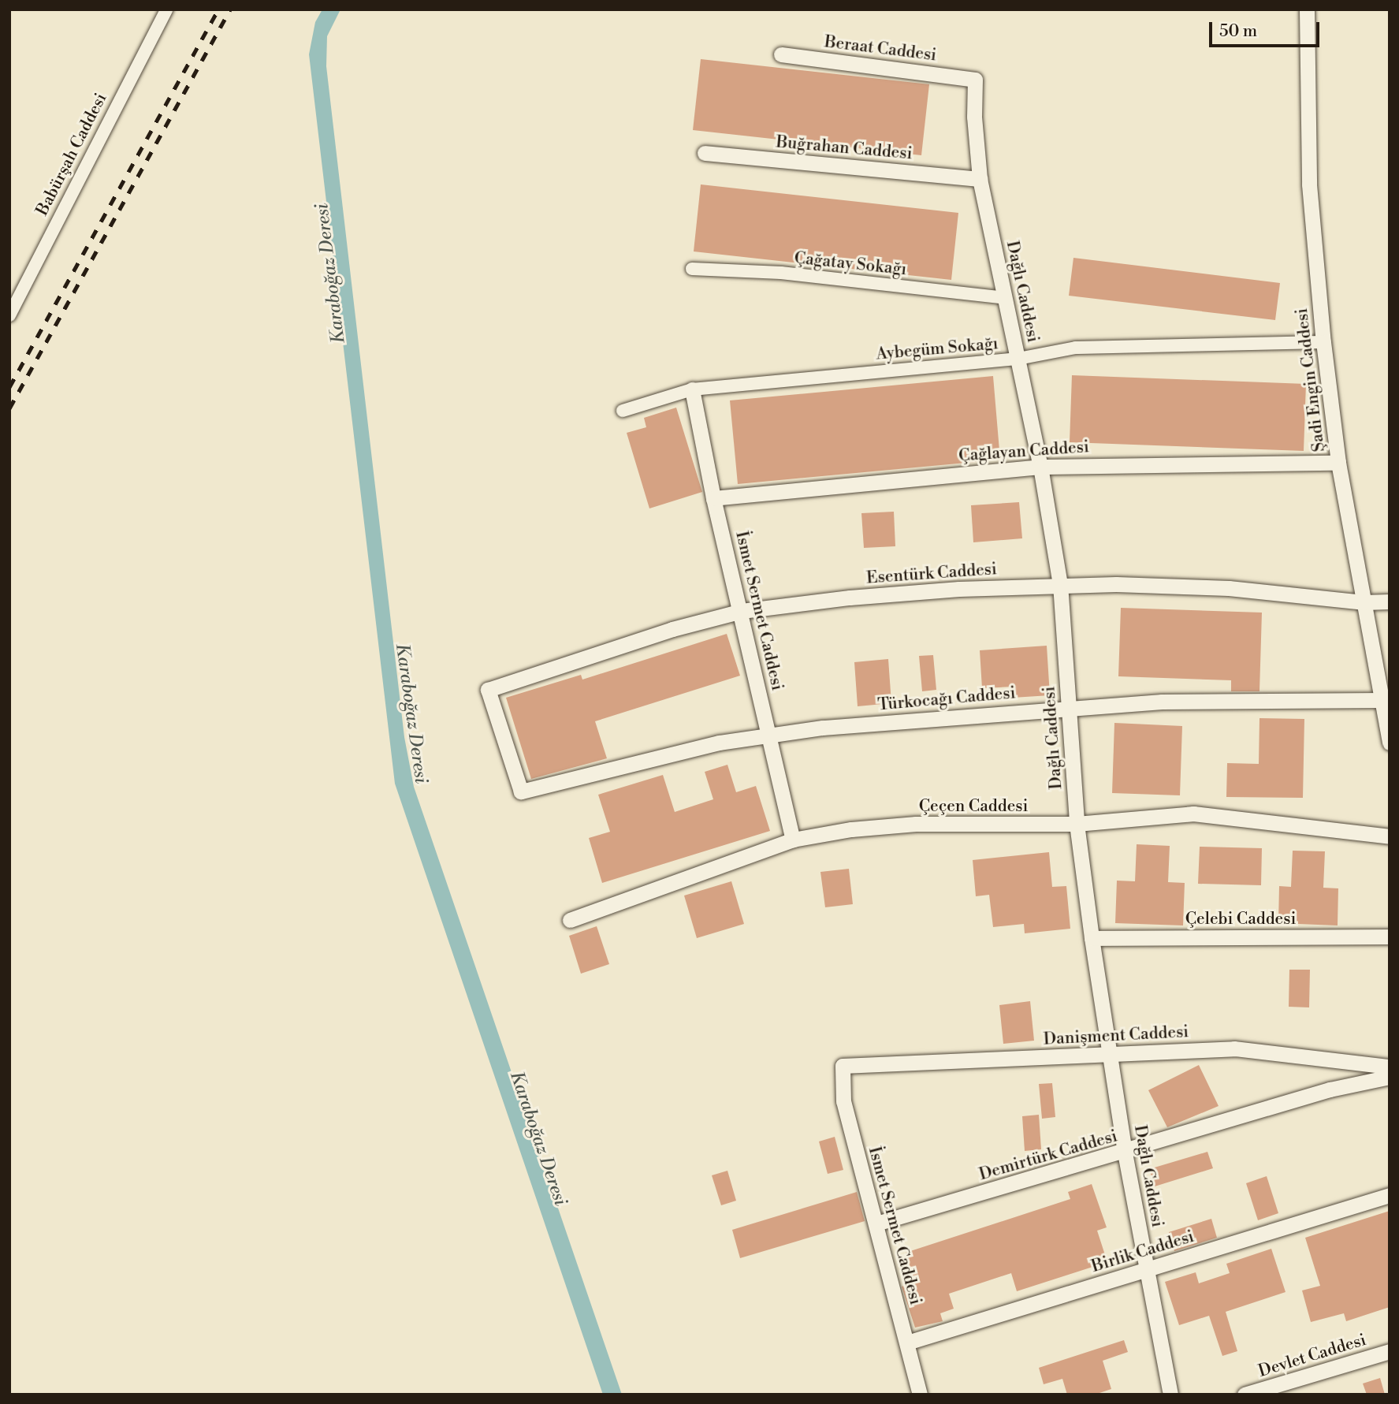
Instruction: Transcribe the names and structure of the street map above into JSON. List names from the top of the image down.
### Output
{
  "streets": {
    "street": [
      "Beraat Caddesi",
      "Buğrahan Caddesi",
      "Babürşah Caddesi",
      "Çağatay Sokağı",
      "Dağlı Caddesi",
      "Aybegüm Sokağı",
      "Şadi Engin Caddesi",
      "Çağlayan Caddesi",
      "Esentürk Caddesi",
      "İsmet Sermet Caddesi",
      "Türkocağı Caddesi",
      "Çeçen Caddesi",
      "Çelebi Caddesi",
      "Danişment Caddesi",
      "Demirtürk Caddesi",
      "Birlik Caddesi",
      "Devlet Caddesi"
    ]
  },
  "crossings": [
    ["Beraat Caddesi", "Dağlı Caddesi"],
    ["Buğrahan Caddesi", "Dağlı Caddesi"],
    ["Çağatay Sokağı", "Dağlı Caddesi"],
    ["Dağlı Caddesi", "Aybegüm Sokağı"],
    ["Dağlı Caddesi", "Çağlayan Caddesi"],
    ["Dağlı Caddesi", "Esentürk Caddesi"],
    ["Dağlı Caddesi", "Türkocağı Caddesi"],
    ["Dağlı Caddesi", "Çeçen Caddesi"],
    ["Dağlı Caddesi", "Çelebi Caddesi"],
    ["Dağlı Caddesi", "Danişment Caddesi"],
    ["Dağlı Caddesi", "Demirtürk Caddesi"],
    ["Dağlı Caddesi", "Birlik Caddesi"],
    ["Aybegüm Sokağı", "Şadi Engin Caddesi"],
    ["Aybegüm Sokağı", "İsmet Sermet Caddesi"],
    ["Şadi Engin Caddesi", "Çağlayan Caddesi"],
    ["Şadi Engin Caddesi", "Esentürk Caddesi"],
    ["Şadi Engin Caddesi", "Türkocağı Caddesi"],
    ["Çağlayan Caddesi", "İsmet Sermet Caddesi"],
    ["Esentürk Caddesi", "İsmet Sermet Caddesi"],
    ["Esentürk Caddesi", "Türkocağı Caddesi"],
    ["İsmet Sermet Caddesi", "Türkocağı Caddesi"],
    ["İsmet Sermet Caddesi", "Çeçen Caddesi"],
    ["İsmet Sermet Caddesi", "Danişment Caddesi"],
    ["İsmet Sermet Caddesi", "Demirtürk Caddesi"],
    ["İsmet Sermet Caddesi", "Birlik Caddesi"]
  ],
  "water": ["Karaboğaz Deresi"],
  "scale_bar": "50 m"
}
